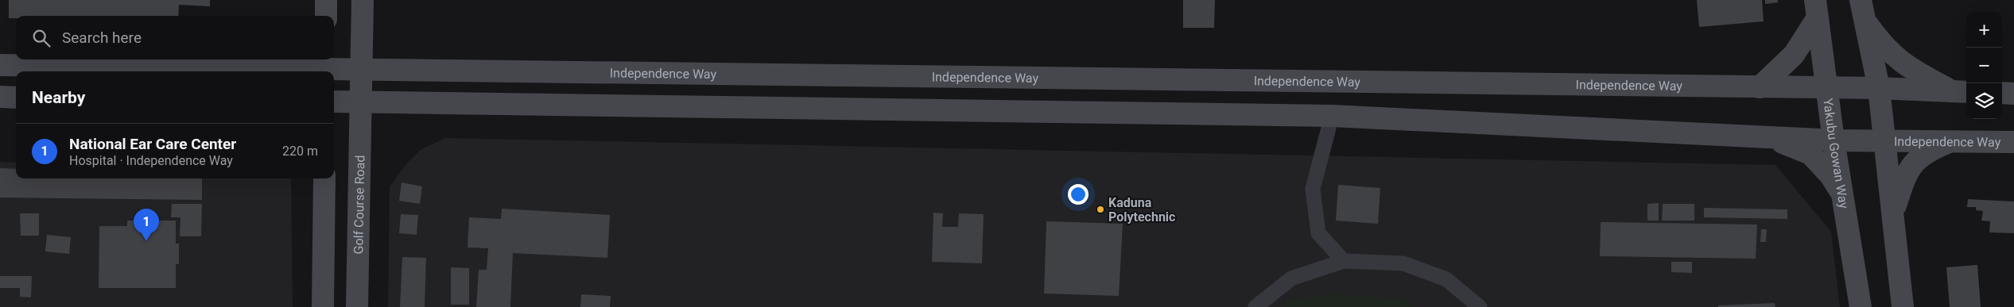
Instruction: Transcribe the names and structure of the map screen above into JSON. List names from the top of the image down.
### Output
{
  "streets": {
    "main road": ["Independence Way", "Yakubu Gowan Way", "Golf Course Road"]
  },
  "crossings": [
    ["Independence Way", "Yakubu Gowan Way"],
    ["Independence Way", "Golf Course Road"]
  ],
  "places": ["Kaduna Polytechnic"],
  "page": {
    "map_buttons": ["+", "−"],
    "search": "Search here",
    "heading": "Nearby",
    "list": [
      {
        "mark": "1",
        "name": "National Ear Care Center",
        "note": "Hospital · Independence Way",
        "value": "220 m"
      }
    ],
    "pins": "1"
  }
}
